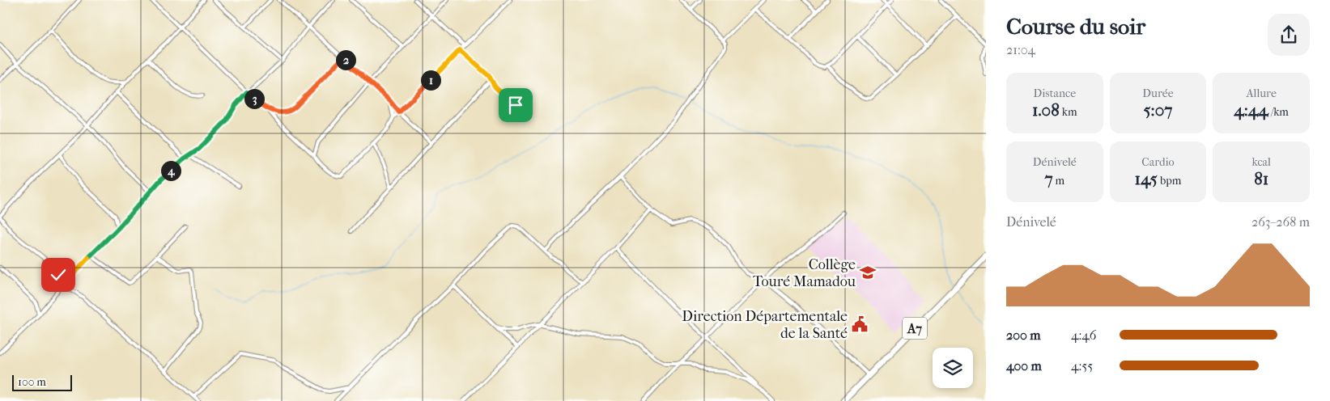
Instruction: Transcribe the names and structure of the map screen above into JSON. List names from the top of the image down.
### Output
{
  "streets": {
    "highway": ["A7"]
  },
  "places": {
    "school or university": ["Collège Touré Mamadou"],
    "public building": ["Direction Départementale de la Santé"]
  },
  "scale_bar": "100 m",
  "page": {
    "heading": ["Course du soir", "21:04"],
    "pins": [
      "2",
      "1",
      "3",
      "4"
    ],
    "stats": [
      ["Distance", "1.08 km"],
      ["Durée", "5:07"],
      ["Allure", "4:44 /km"],
      ["Dénivelé", "7 m"],
      ["Cardio", "145 bpm"],
      ["kcal", "81"]
    ],
    "chart": ["Dénivelé", "263–268 m"],
    "list": [
      {
        "name": "200 m",
        "note": "4:46"
      },
      {
        "name": "400 m",
        "note": "4:55"
      }
    ],
    "scale": "100 m"
  }
}
